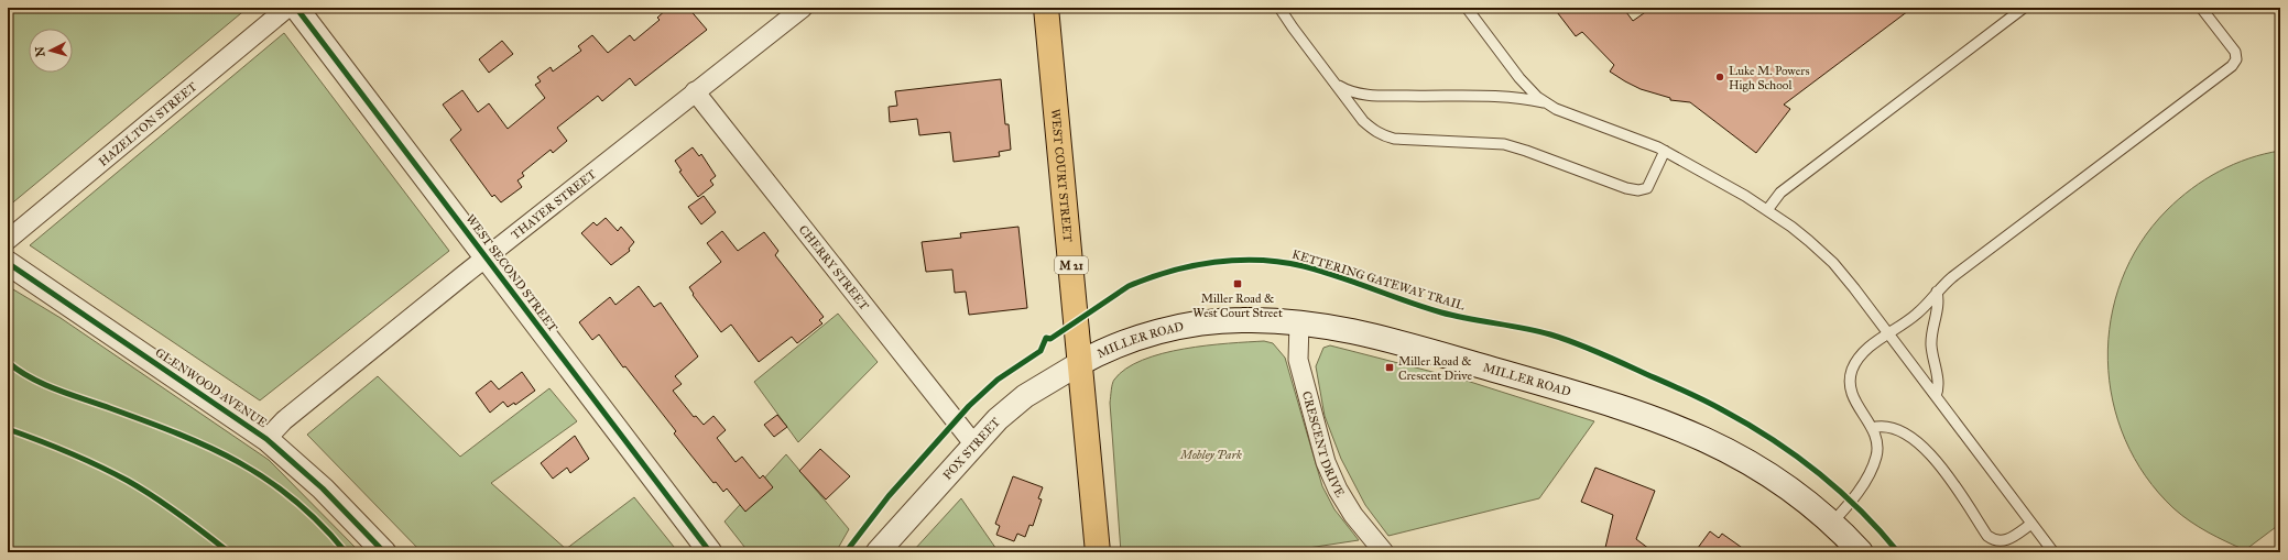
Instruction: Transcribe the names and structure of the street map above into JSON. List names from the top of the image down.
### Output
{
  "streets": {
    "main road": ["WEST COURT STREET", "M 21", "MILLER ROAD"],
    "street": [
      "HAZELTON STREET",
      "THAYER STREET",
      "CHERRY STREET",
      "WEST SECOND STREET",
      "GLENWOOD AVENUE",
      "CRESCENT DRIVE",
      "FOX STREET"
    ],
    "cycle path": ["KETTERING GATEWAY TRAIL"]
  },
  "crossings": [
    ["WEST COURT STREET", "MILLER ROAD"],
    ["WEST COURT STREET", "FOX STREET"],
    ["THAYER STREET", "CHERRY STREET"],
    ["THAYER STREET", "WEST SECOND STREET"],
    ["THAYER STREET", "GLENWOOD AVENUE"],
    ["CHERRY STREET", "FOX STREET"],
    ["MILLER ROAD", "CRESCENT DRIVE"],
    ["MILLER ROAD", "FOX STREET"]
  ],
  "parks": ["Mobley Park"],
  "places": {
    "other": ["Luke M. Powers High School"],
    "transit": ["Miller Road & West Court Street", "Miller Road & Crescent Drive"]
  },
  "north": "left"
}
